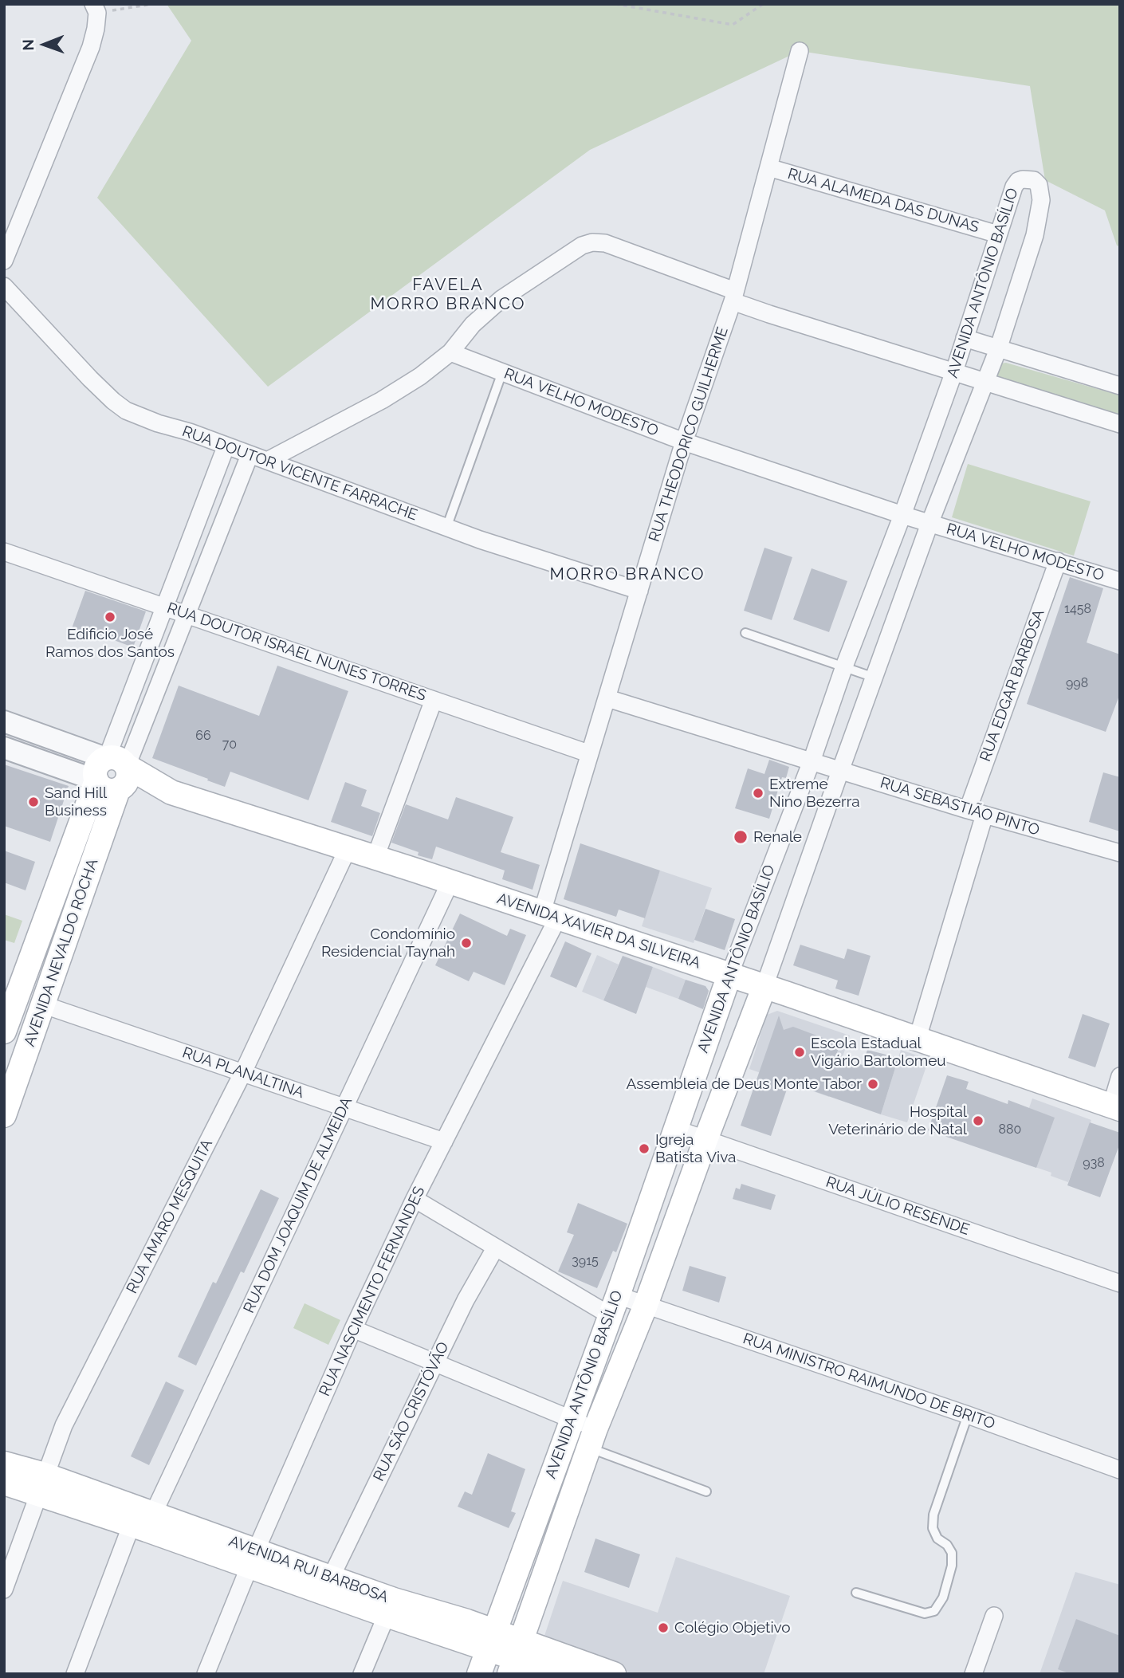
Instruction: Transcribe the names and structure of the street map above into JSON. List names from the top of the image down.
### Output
{
  "streets": {
    "main road": [
      "AVENIDA ANTÔNIO BASÍLIO",
      "AVENIDA XAVIER DA SILVEIRA",
      "AVENIDA NEVALDO ROCHA",
      "AVENIDA RUI BARBOSA"
    ],
    "street": [
      "RUA ALAMEDA DAS DUNAS",
      "RUA VELHO MODESTO",
      "RUA THEODORICO GUILHERME",
      "RUA DOUTOR VICENTE FARRACHE",
      "RUA DOUTOR ISRAEL NUNES TORRES",
      "RUA EDGAR BARBOSA",
      "RUA SEBASTIÃO PINTO",
      "RUA PLANALTINA",
      "RUA DOM JOAQUIM DE ALMEIDA",
      "RUA JÚLIO RESENDE",
      "RUA AMARO MESQUITA",
      "RUA NASCIMENTO FERNANDES",
      "RUA MINISTRO RAIMUNDO DE BRITO",
      "RUA SÃO CRISTÓVÃO"
    ]
  },
  "crossings": [
    ["RUA ALAMEDA DAS DUNAS", "AVENIDA ANTÔNIO BASÍLIO"],
    ["RUA ALAMEDA DAS DUNAS", "RUA THEODORICO GUILHERME"],
    ["AVENIDA ANTÔNIO BASÍLIO", "RUA VELHO MODESTO"],
    ["AVENIDA ANTÔNIO BASÍLIO", "RUA SEBASTIÃO PINTO"],
    ["AVENIDA ANTÔNIO BASÍLIO", "AVENIDA XAVIER DA SILVEIRA"],
    ["AVENIDA ANTÔNIO BASÍLIO", "RUA JÚLIO RESENDE"],
    ["AVENIDA ANTÔNIO BASÍLIO", "RUA MINISTRO RAIMUNDO DE BRITO"],
    ["AVENIDA ANTÔNIO BASÍLIO", "AVENIDA RUI BARBOSA"],
    ["RUA VELHO MODESTO", "RUA THEODORICO GUILHERME"],
    ["RUA VELHO MODESTO", "RUA EDGAR BARBOSA"],
    ["RUA THEODORICO GUILHERME", "RUA DOUTOR VICENTE FARRACHE"],
    ["RUA THEODORICO GUILHERME", "RUA DOUTOR ISRAEL NUNES TORRES"],
    ["RUA THEODORICO GUILHERME", "RUA SEBASTIÃO PINTO"],
    ["RUA THEODORICO GUILHERME", "AVENIDA XAVIER DA SILVEIRA"],
    ["RUA THEODORICO GUILHERME", "RUA NASCIMENTO FERNANDES"],
    ["RUA EDGAR BARBOSA", "RUA SEBASTIÃO PINTO"],
    ["AVENIDA XAVIER DA SILVEIRA", "AVENIDA NEVALDO ROCHA"],
    ["AVENIDA XAVIER DA SILVEIRA", "RUA DOM JOAQUIM DE ALMEIDA"],
    ["AVENIDA XAVIER DA SILVEIRA", "RUA AMARO MESQUITA"],
    ["AVENIDA XAVIER DA SILVEIRA", "RUA NASCIMENTO FERNANDES"],
    ["AVENIDA NEVALDO ROCHA", "RUA PLANALTINA"],
    ["RUA PLANALTINA", "RUA DOM JOAQUIM DE ALMEIDA"],
    ["RUA PLANALTINA", "RUA AMARO MESQUITA"],
    ["RUA PLANALTINA", "RUA NASCIMENTO FERNANDES"],
    ["RUA DOM JOAQUIM DE ALMEIDA", "AVENIDA RUI BARBOSA"],
    ["RUA AMARO MESQUITA", "AVENIDA RUI BARBOSA"],
    ["RUA NASCIMENTO FERNANDES", "RUA MINISTRO RAIMUNDO DE BRITO"],
    ["RUA NASCIMENTO FERNANDES", "AVENIDA RUI BARBOSA"],
    ["RUA MINISTRO RAIMUNDO DE BRITO", "RUA SÃO CRISTÓVÃO"],
    ["RUA SÃO CRISTÓVÃO", "AVENIDA RUI BARBOSA"]
  ],
  "districts": ["FAVELA MORRO BRANCO", "MORRO BRANCO"],
  "places": [
    "Edificio José Ramos dos Santos",
    "Extreme Nino Bezerra",
    "Sand Hill Business",
    "Renale",
    "Condomínio Residencial Taynah",
    "Escola Estadual Vigário Bartolomeu",
    "Assembleia de Deus Monte Tabor",
    "Hospital Veterinário de Natal",
    "Igreja Batista Viva",
    "Colégio Objetivo"
  ],
  "house_numbers": [
    "1458",
    "998",
    "66",
    "70",
    "880",
    "938",
    "3915"
  ],
  "north": "left"
}
